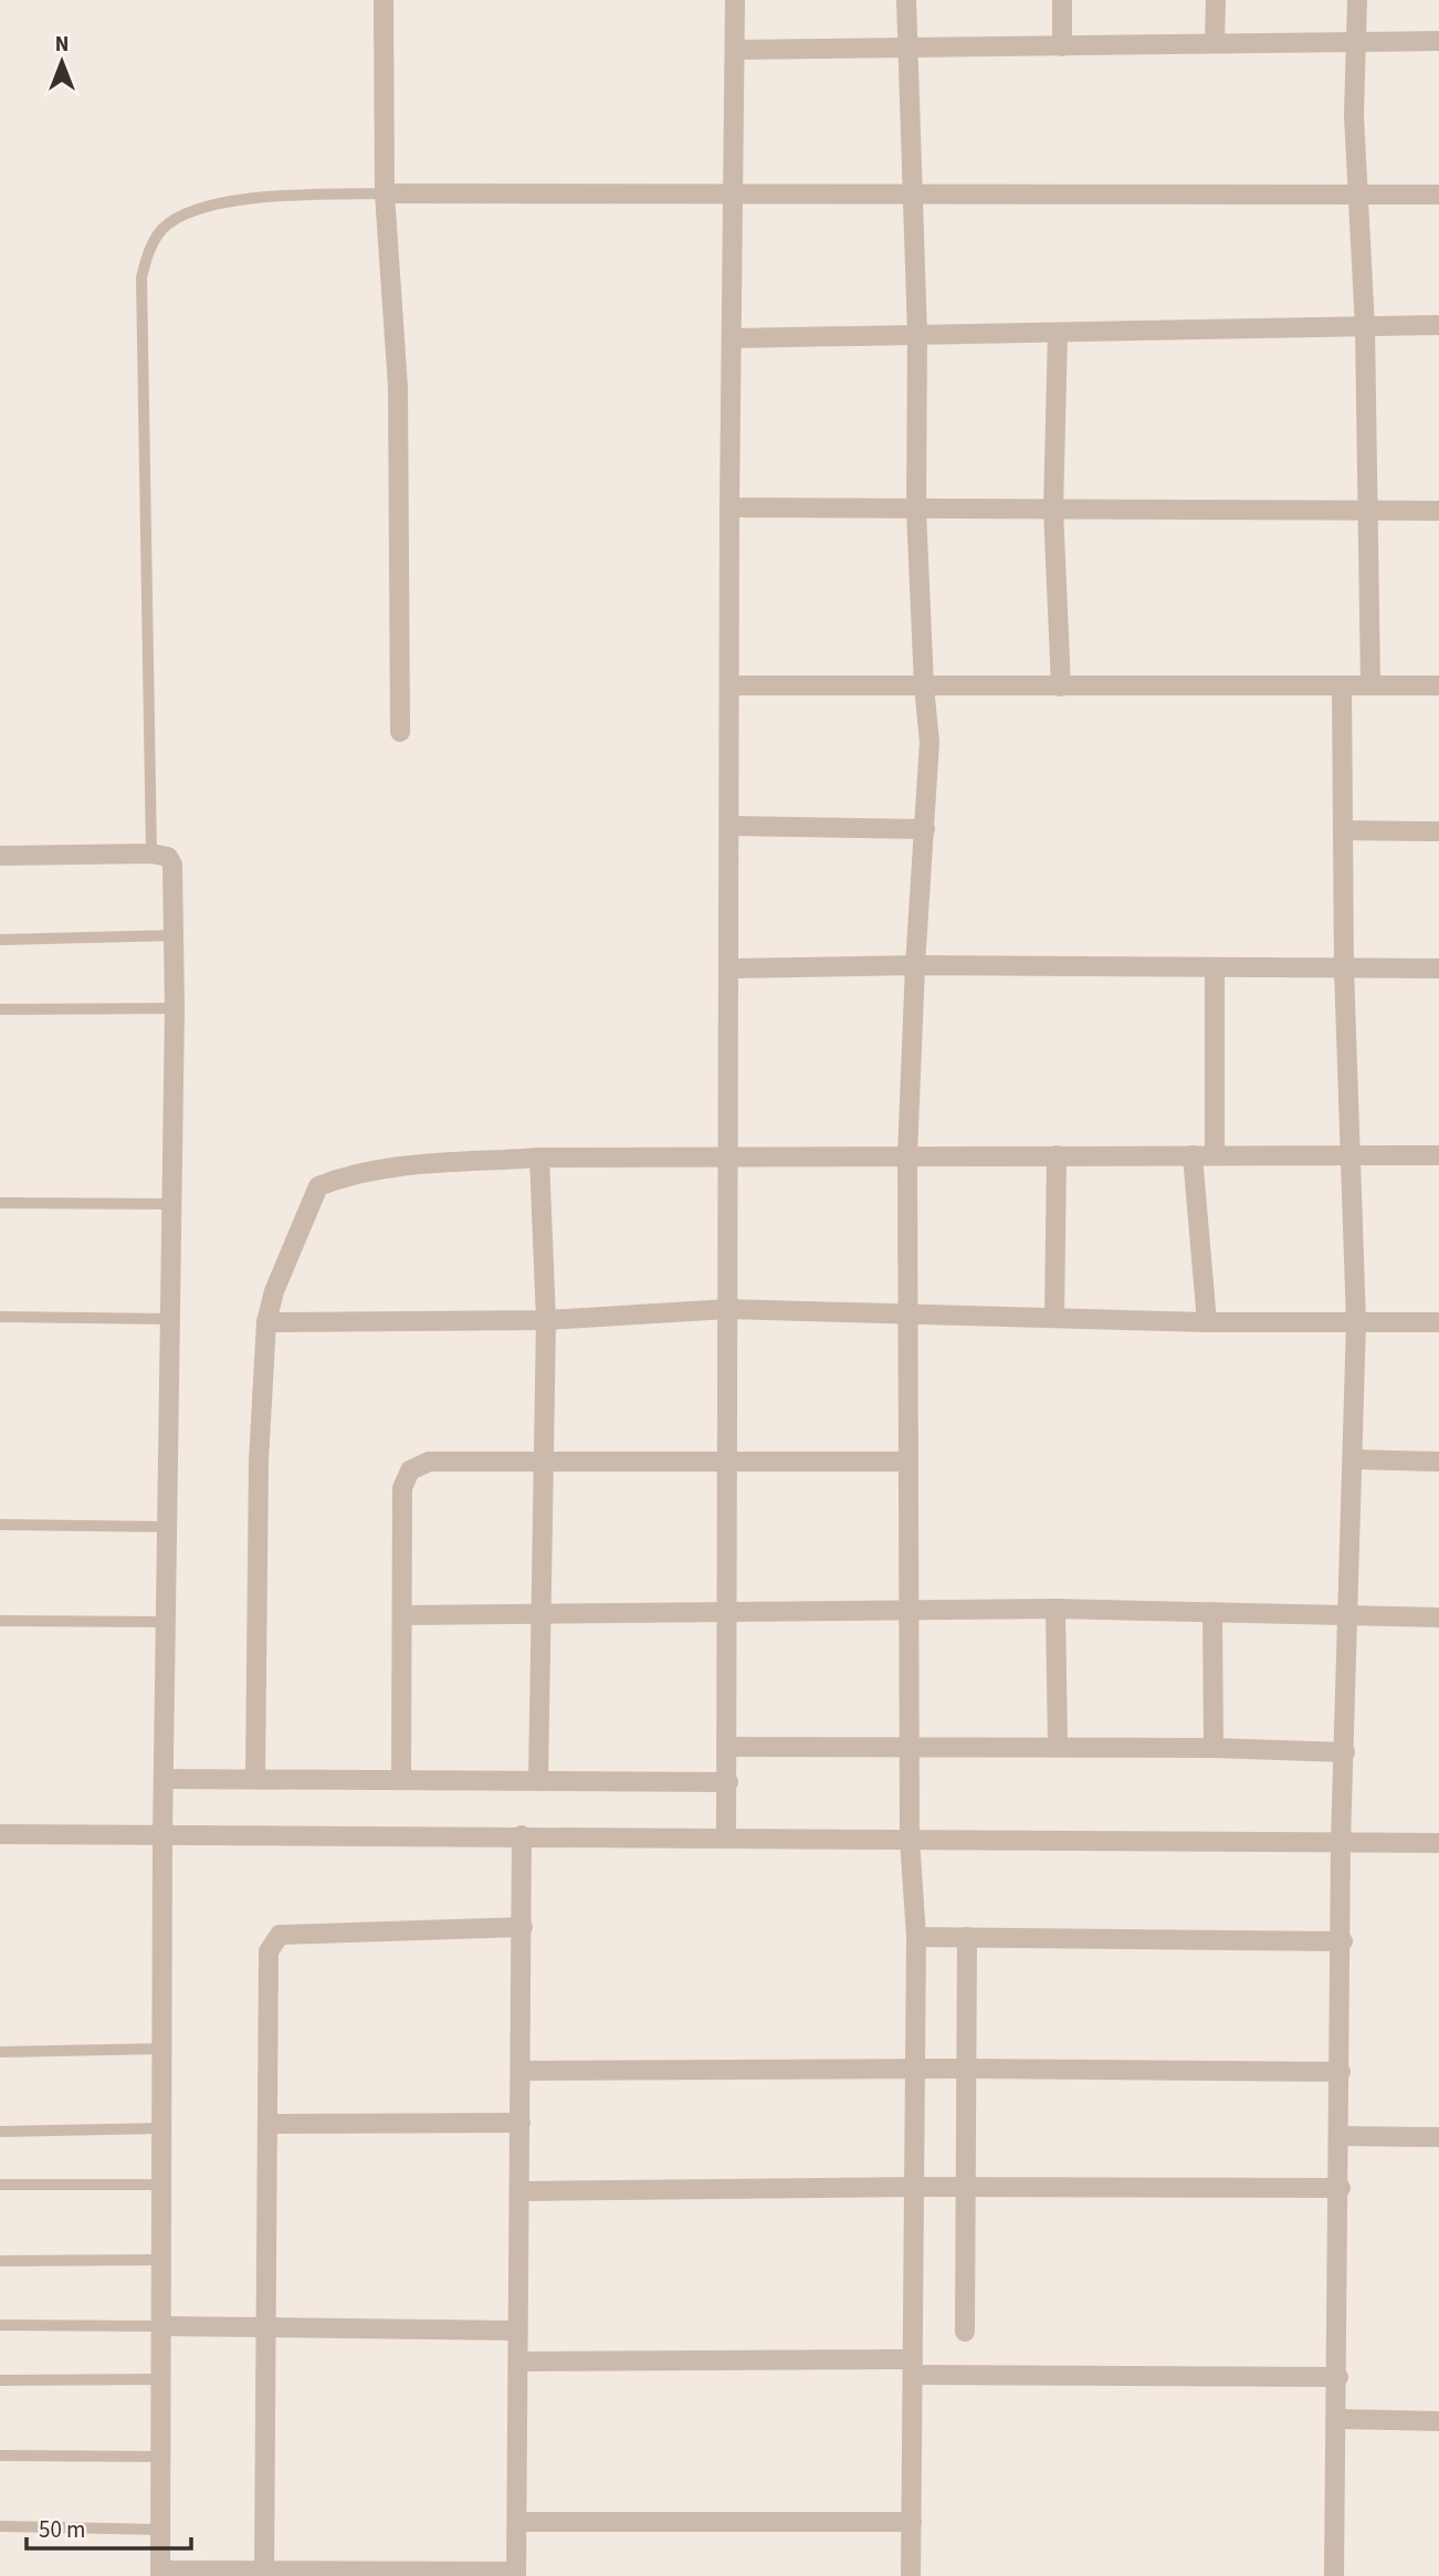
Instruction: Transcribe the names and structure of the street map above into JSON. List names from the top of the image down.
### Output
{
  "scale_bar": "50 m",
  "north": "top"
}
